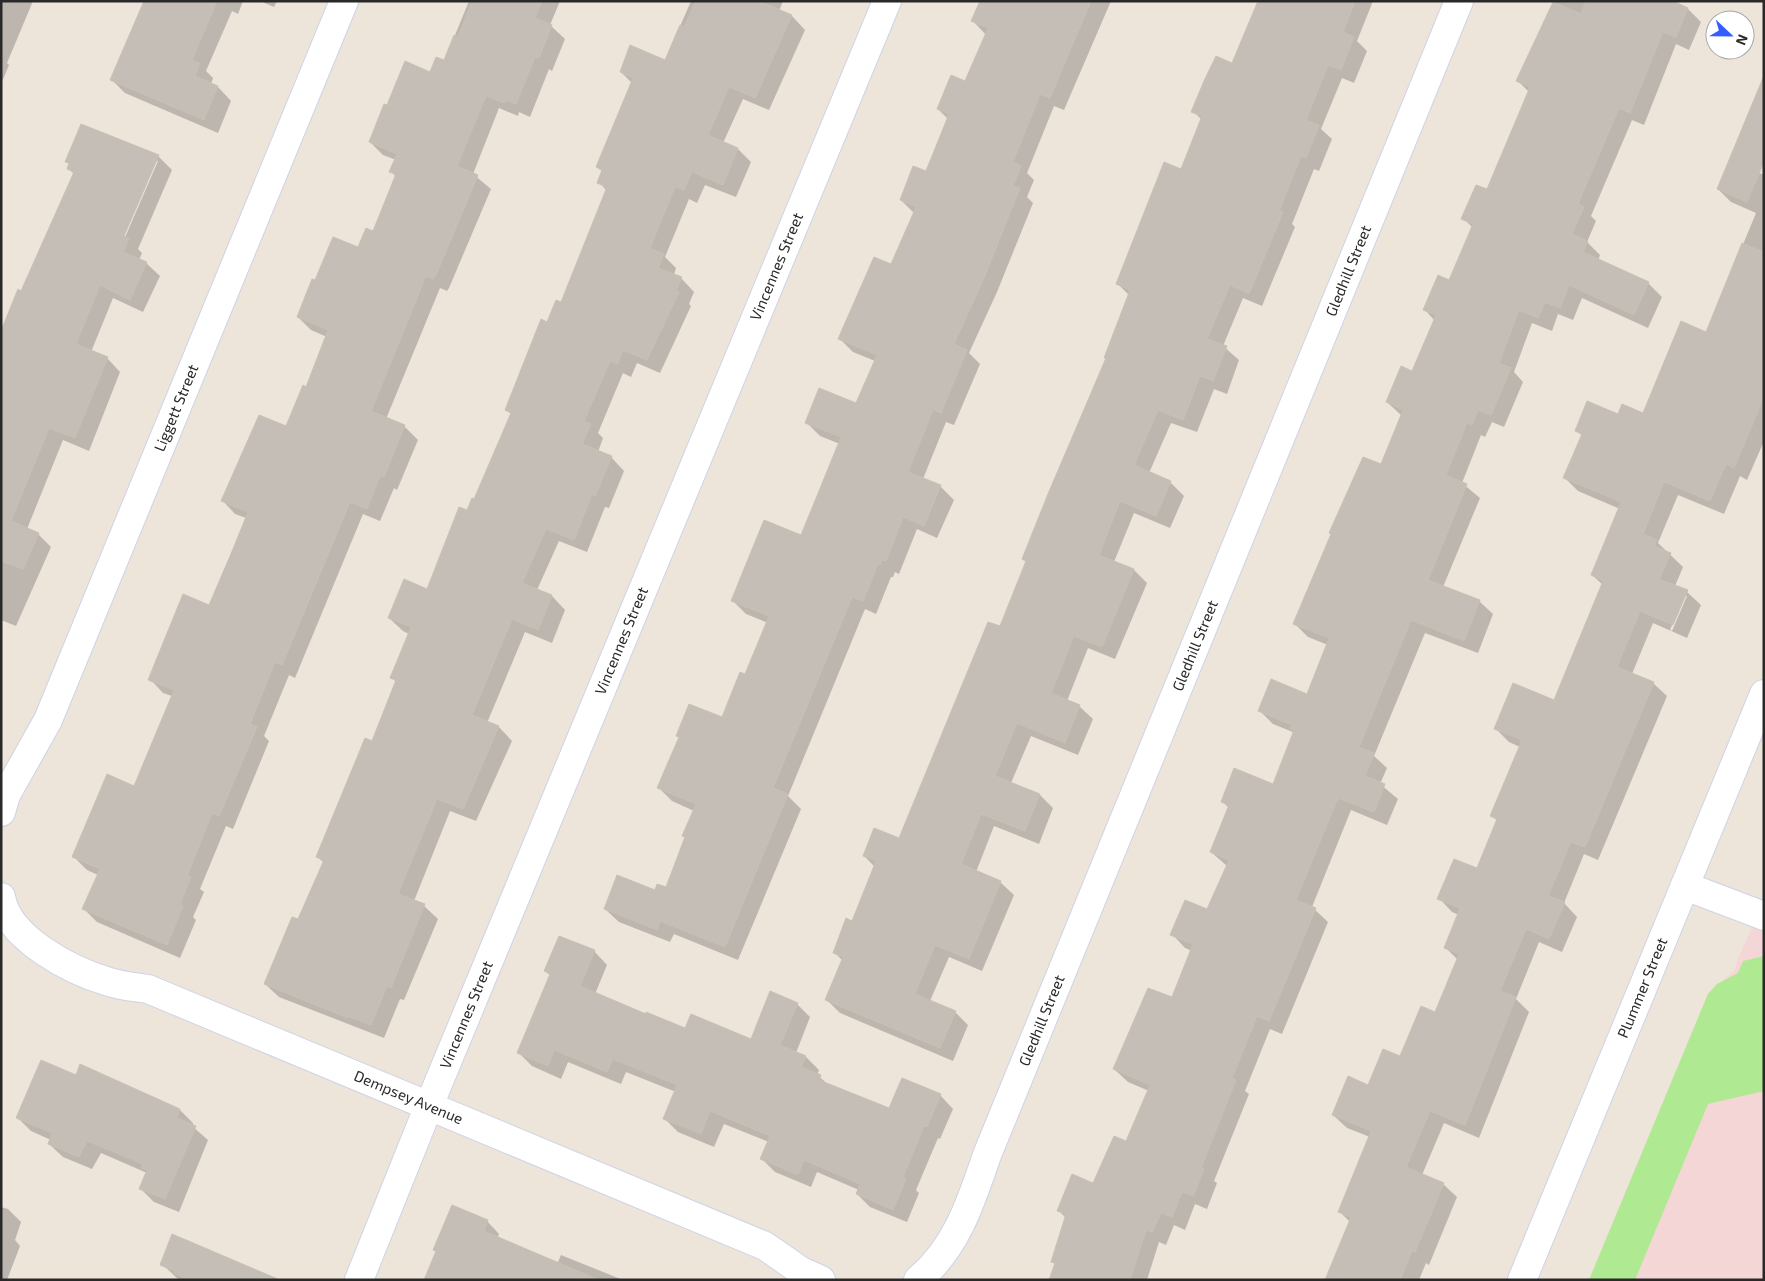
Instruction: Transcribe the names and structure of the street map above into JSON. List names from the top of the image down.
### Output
{
  "streets": {
    "street": [
      "Vincennes Street",
      "Gledhill Street",
      "Liggett Street",
      "Plummer Street",
      "Dempsey Avenue"
    ]
  },
  "crossings": [
    ["Vincennes Street", "Dempsey Avenue"]
  ],
  "north": "right"
}
